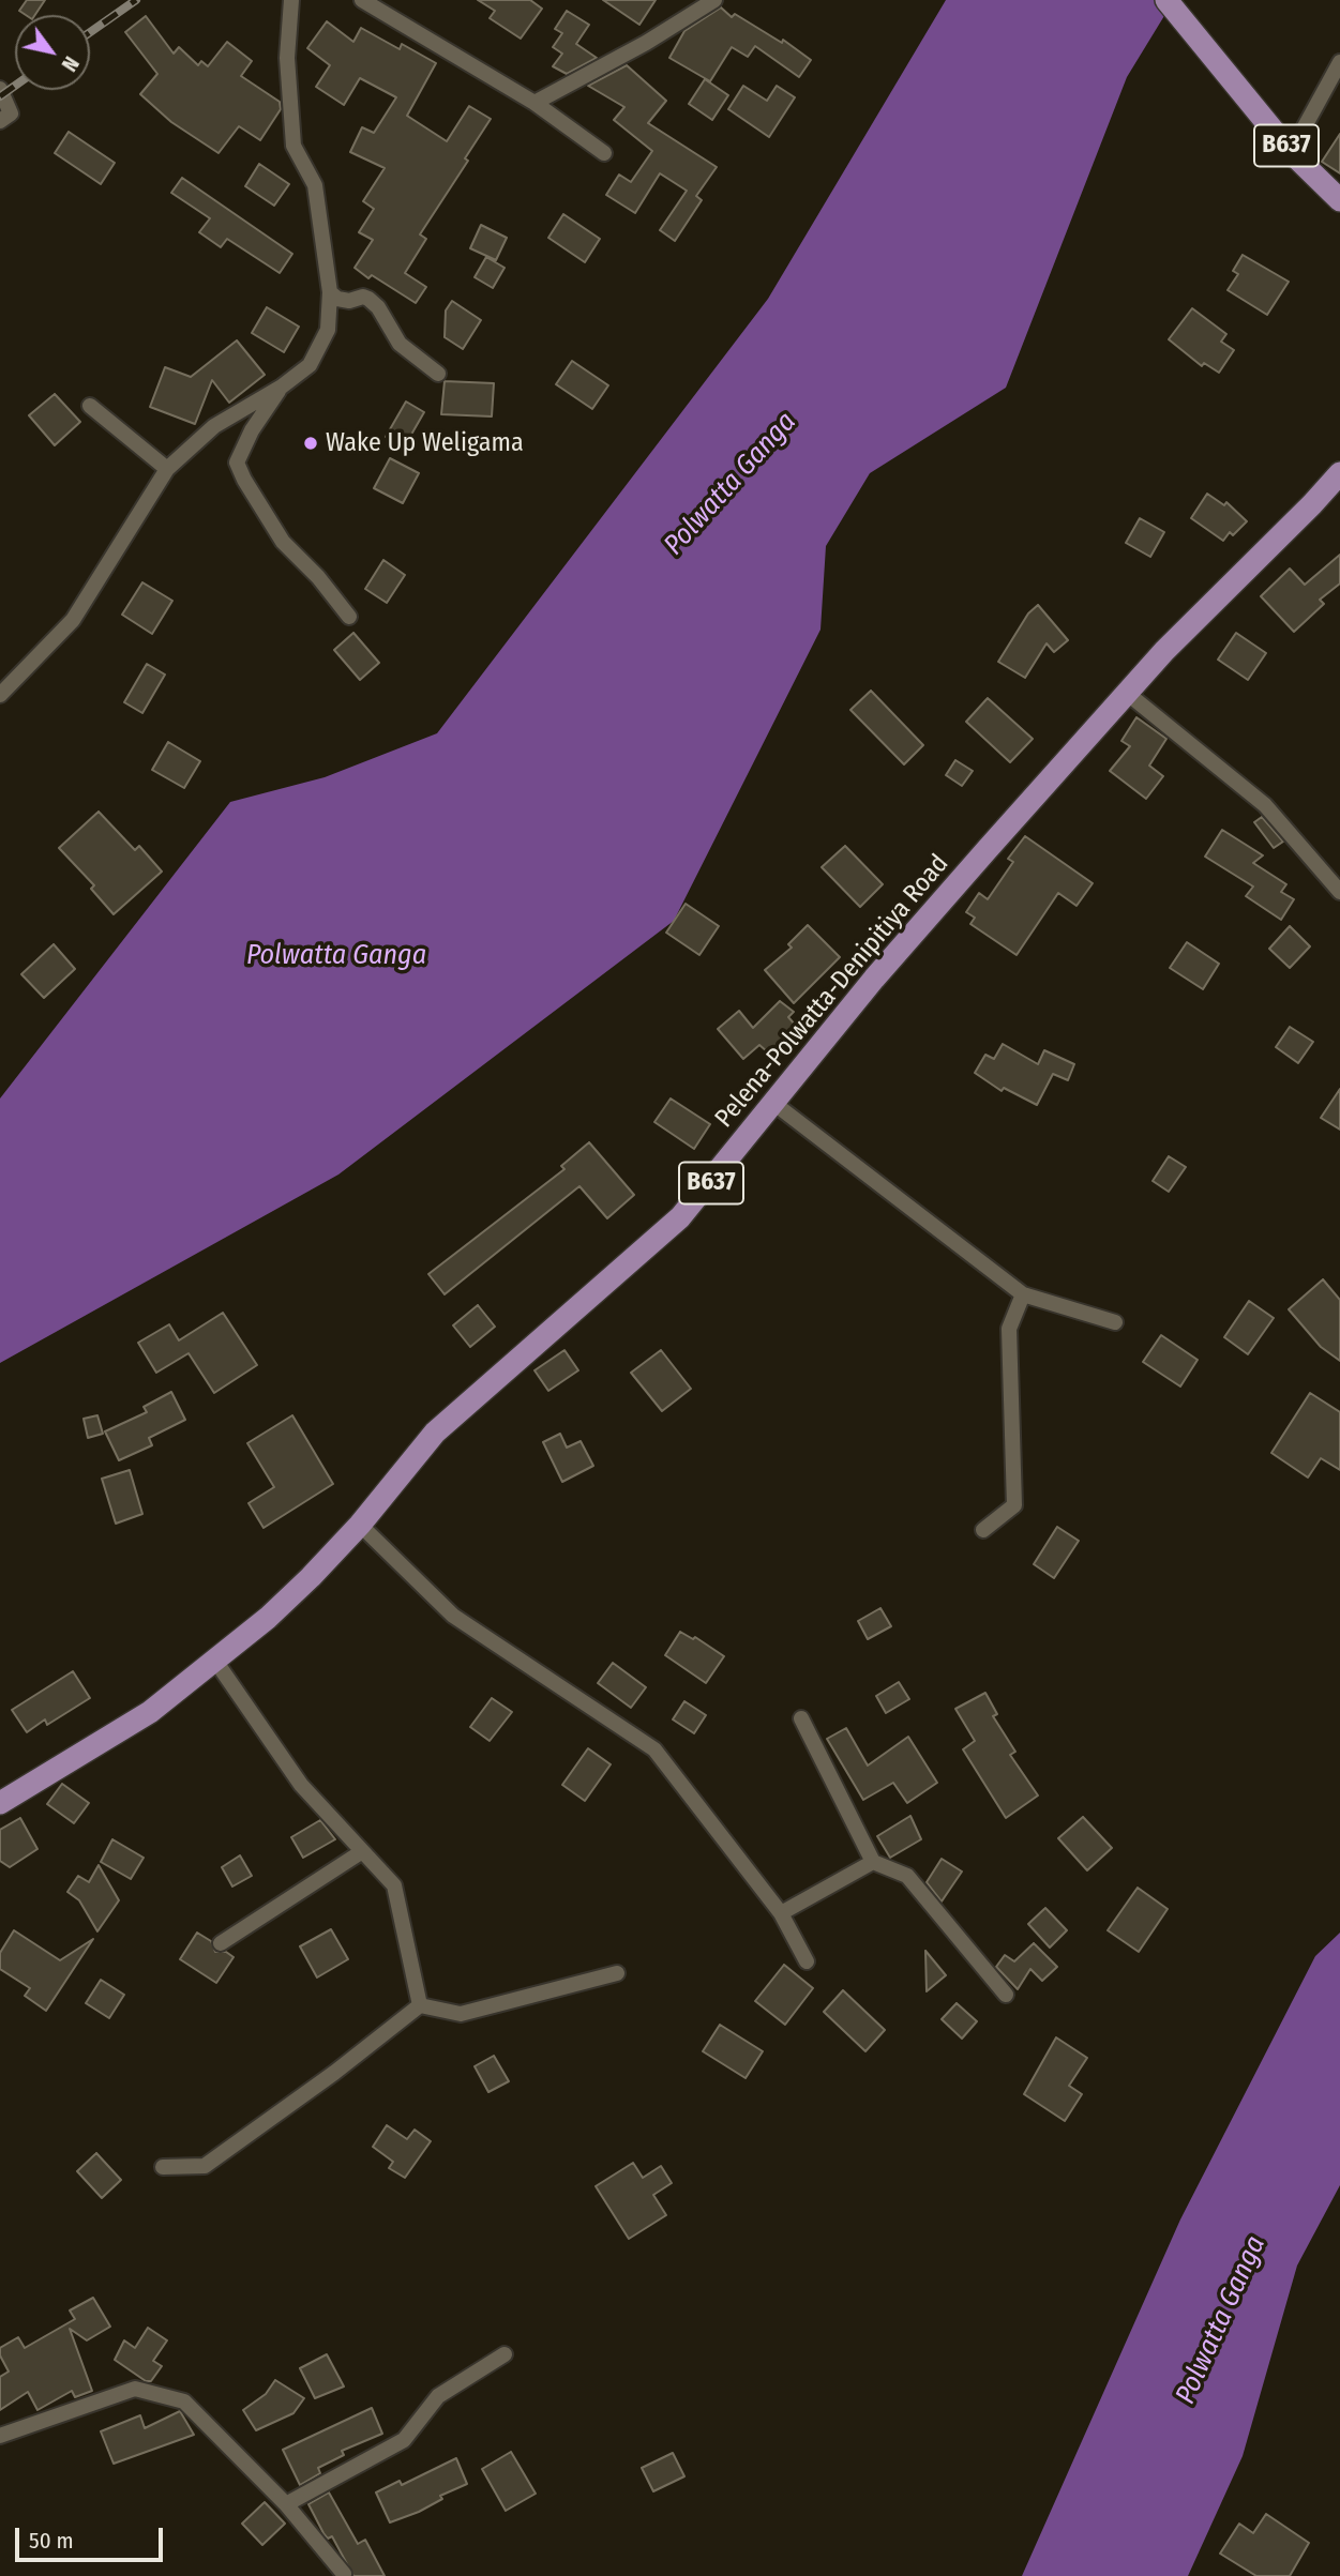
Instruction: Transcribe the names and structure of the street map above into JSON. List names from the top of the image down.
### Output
{
  "streets": {
    "main road": ["B637", "Pelena-Polwatta-Denipitiya Road"]
  },
  "water": ["Polwatta Ganga"],
  "places": ["Wake Up Weligama"],
  "scale_bar": "50 m",
  "north": "bottom right"
}
